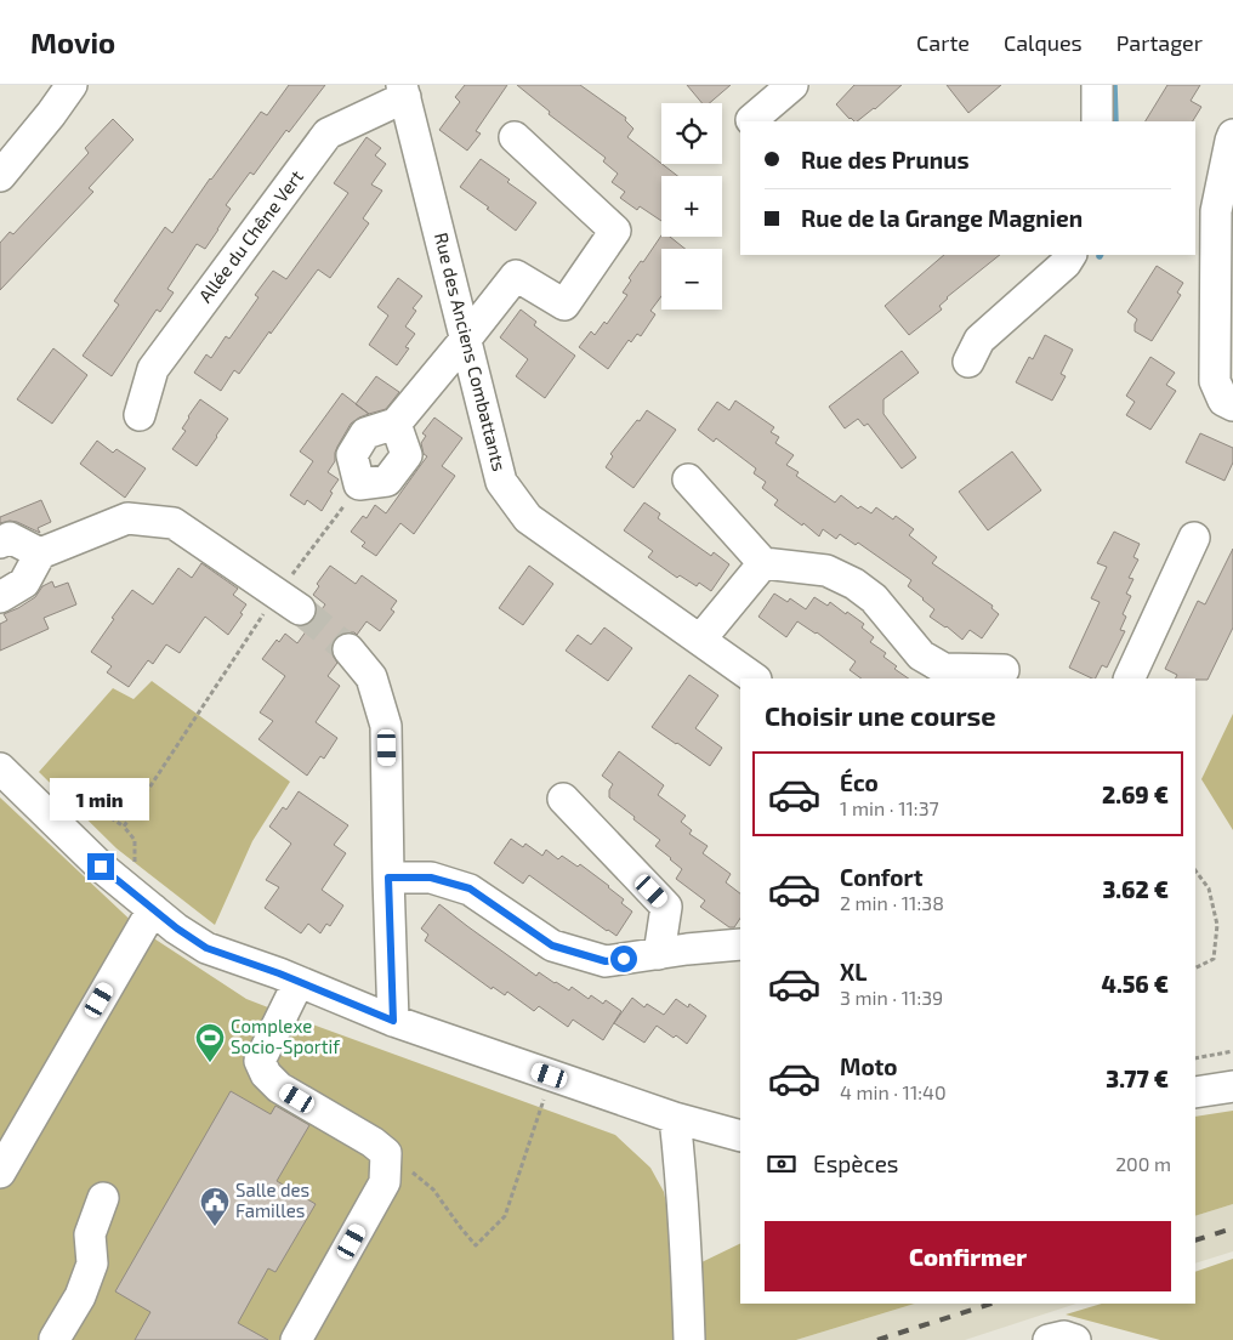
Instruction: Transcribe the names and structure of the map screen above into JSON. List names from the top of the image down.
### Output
{
  "streets": {
    "street": ["Allée du Chêne Vert", "Rue des Anciens Combattants"]
  },
  "crossings": [
    ["Allée du Chêne Vert", "Rue des Anciens Combattants"]
  ],
  "places": {
    "sports": ["Complexe Socio-Sportif"],
    "public building": ["Salle des Familles"]
  },
  "page": {
    "header": "Movio",
    "nav": ["Carte", "Calques", "Partager"],
    "map_buttons": ["+", "−"],
    "banner": ["Rue des Prunus", "Rue de la Grange Magnien"],
    "heading": "Choisir une course",
    "list": [
      {
        "name": "Éco",
        "note": "1 min · 11:37",
        "value": "2.69 €"
      },
      {
        "name": "Confort",
        "note": "2 min · 11:38",
        "value": "3.62 €"
      },
      {
        "name": "XL",
        "note": "3 min · 11:39",
        "value": "4.56 €"
      },
      {
        "name": "Moto",
        "note": "4 min · 11:40",
        "value": "3.77 €"
      }
    ],
    "bubble": "1 min",
    "pay": ["Espèces", "200 m"],
    "buttons": "Confirmer"
  }
}
